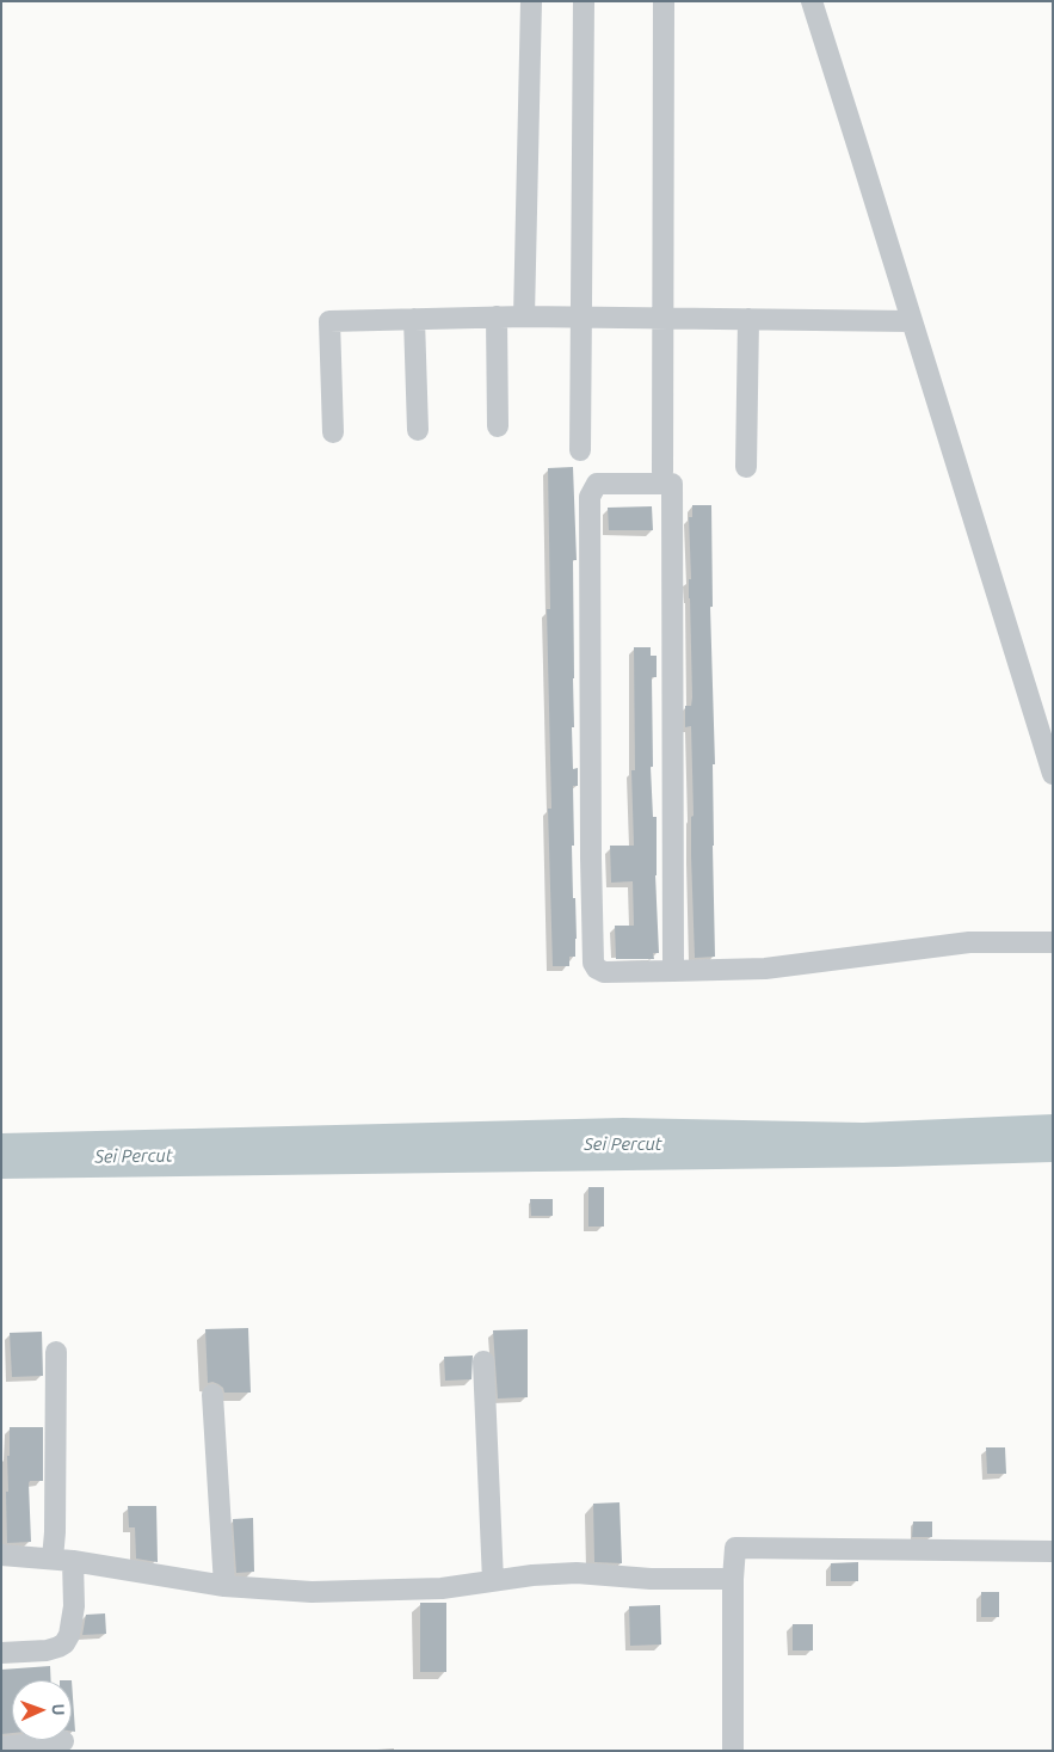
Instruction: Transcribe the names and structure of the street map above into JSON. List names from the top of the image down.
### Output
{
  "water": ["Sei Percut"],
  "north": "right"
}
